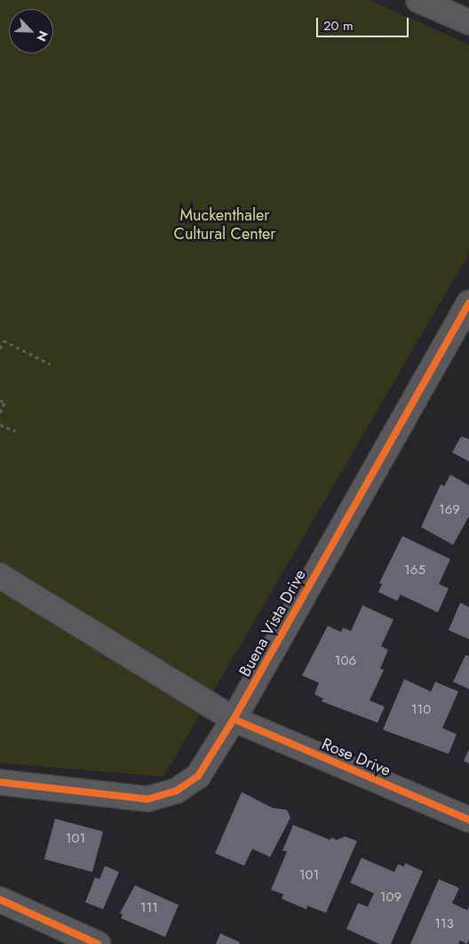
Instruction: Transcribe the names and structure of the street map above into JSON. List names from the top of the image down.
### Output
{
  "streets": {
    "street": ["Buena Vista Drive", "Rose Drive"]
  },
  "crossings": [
    ["Buena Vista Drive", "Rose Drive"]
  ],
  "parks": ["Muckenthaler Cultural Center"],
  "house_numbers": [
    "169",
    "165",
    "106",
    "110",
    "101",
    "101",
    "109",
    "111",
    "113"
  ],
  "scale_bar": "20 m",
  "north": "bottom right"
}
